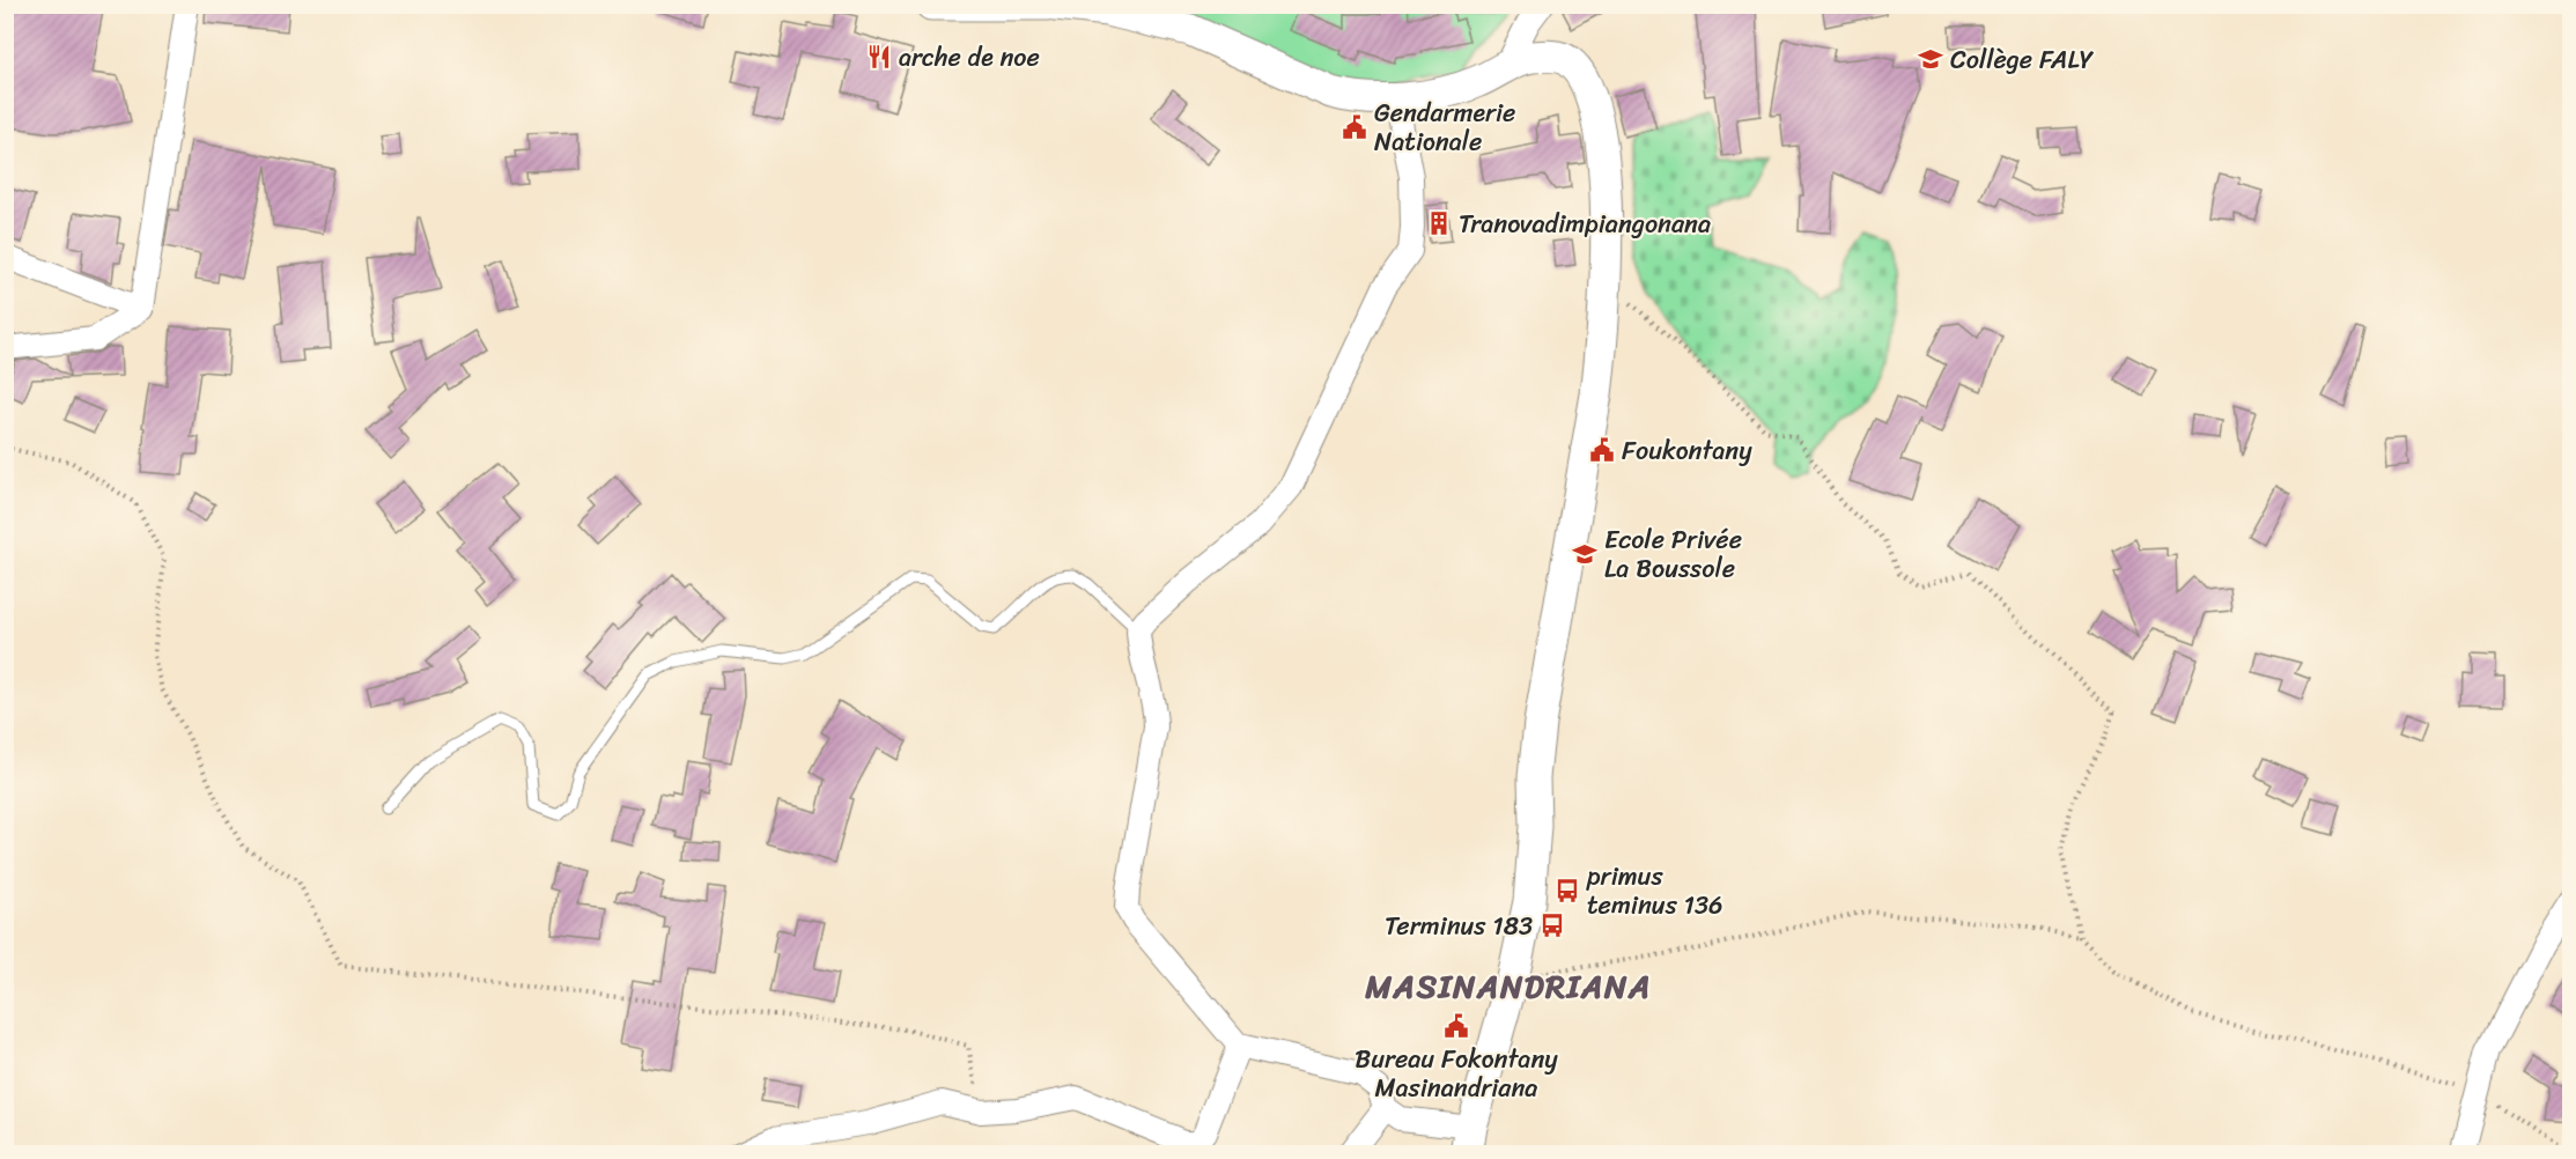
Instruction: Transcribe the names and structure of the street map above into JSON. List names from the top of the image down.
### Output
{
  "districts": ["MASINANDRIANA"],
  "places": {
    "restaurant": ["arche de noe"],
    "school or university": ["Collège FALY", "Ecole Privée La Boussole"],
    "public building": ["Gendarmerie Nationale", "Foukontany", "Bureau Fokontany Masinandriana"],
    "building": ["Tranovadimpiangonana"],
    "bus stop": ["primus teminus 136", "Terminus 183"]
  }
}
